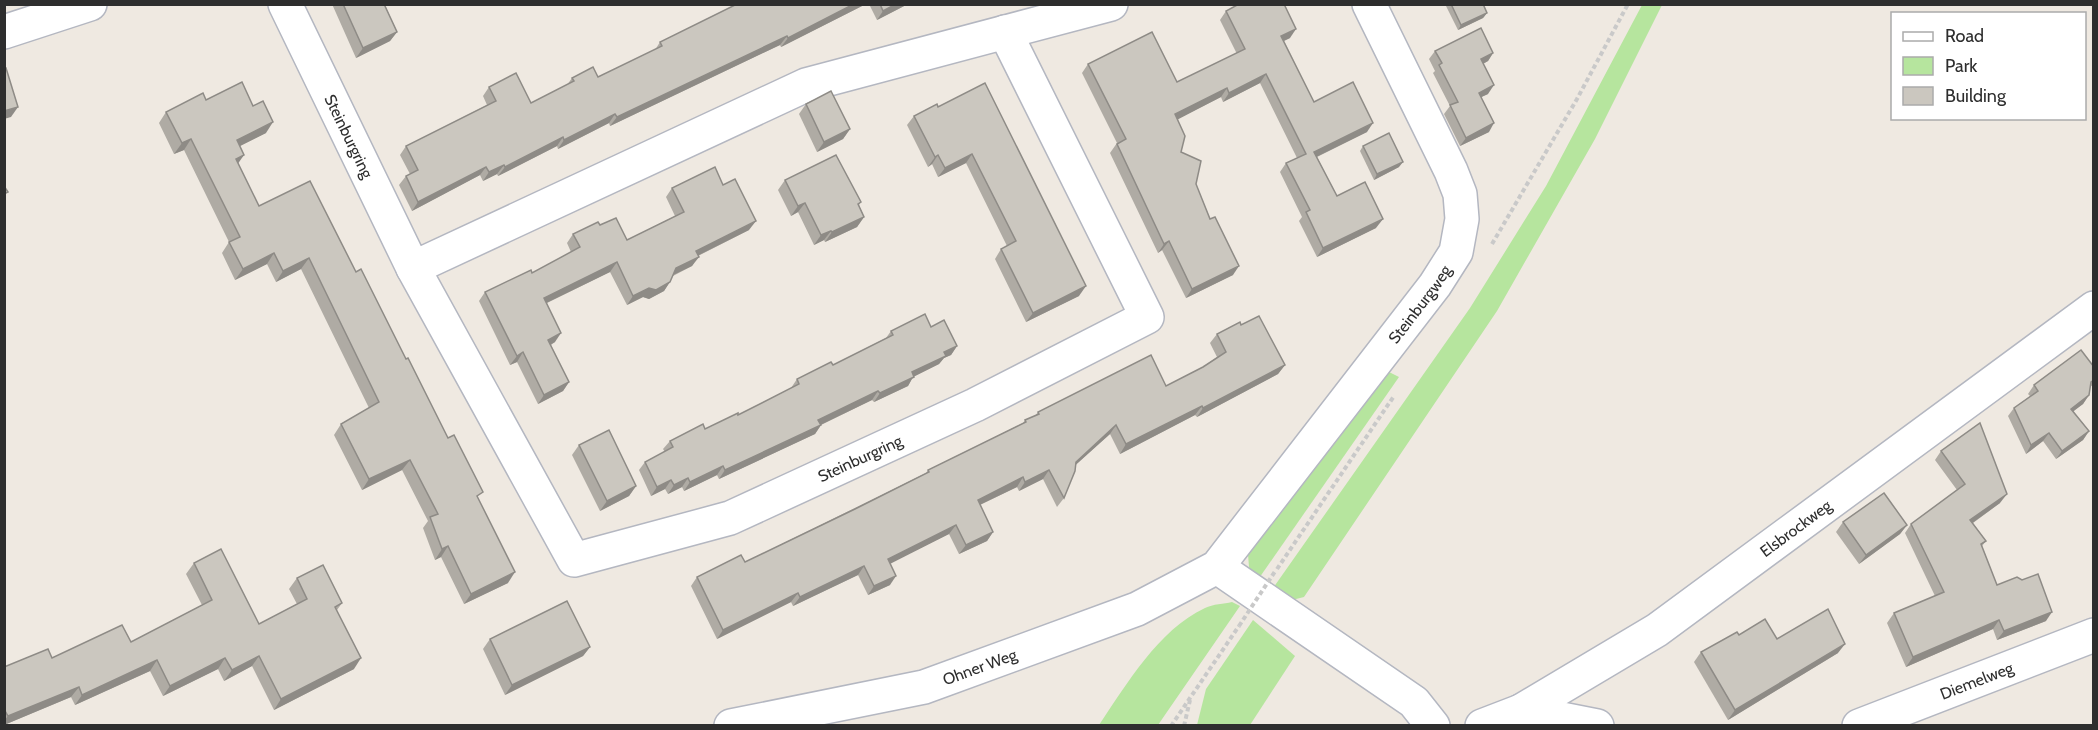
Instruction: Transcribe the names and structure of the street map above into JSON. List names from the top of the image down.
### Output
{
  "streets": {
    "street": [
      "Steinburgring",
      "Steinburgweg",
      "Elsbrockweg",
      "Ohner Weg",
      "Diemelweg"
    ]
  },
  "crossings": [
    ["Steinburgweg", "Ohner Weg"]
  ],
  "legend": ["Road", "Park", "Building"]
}
